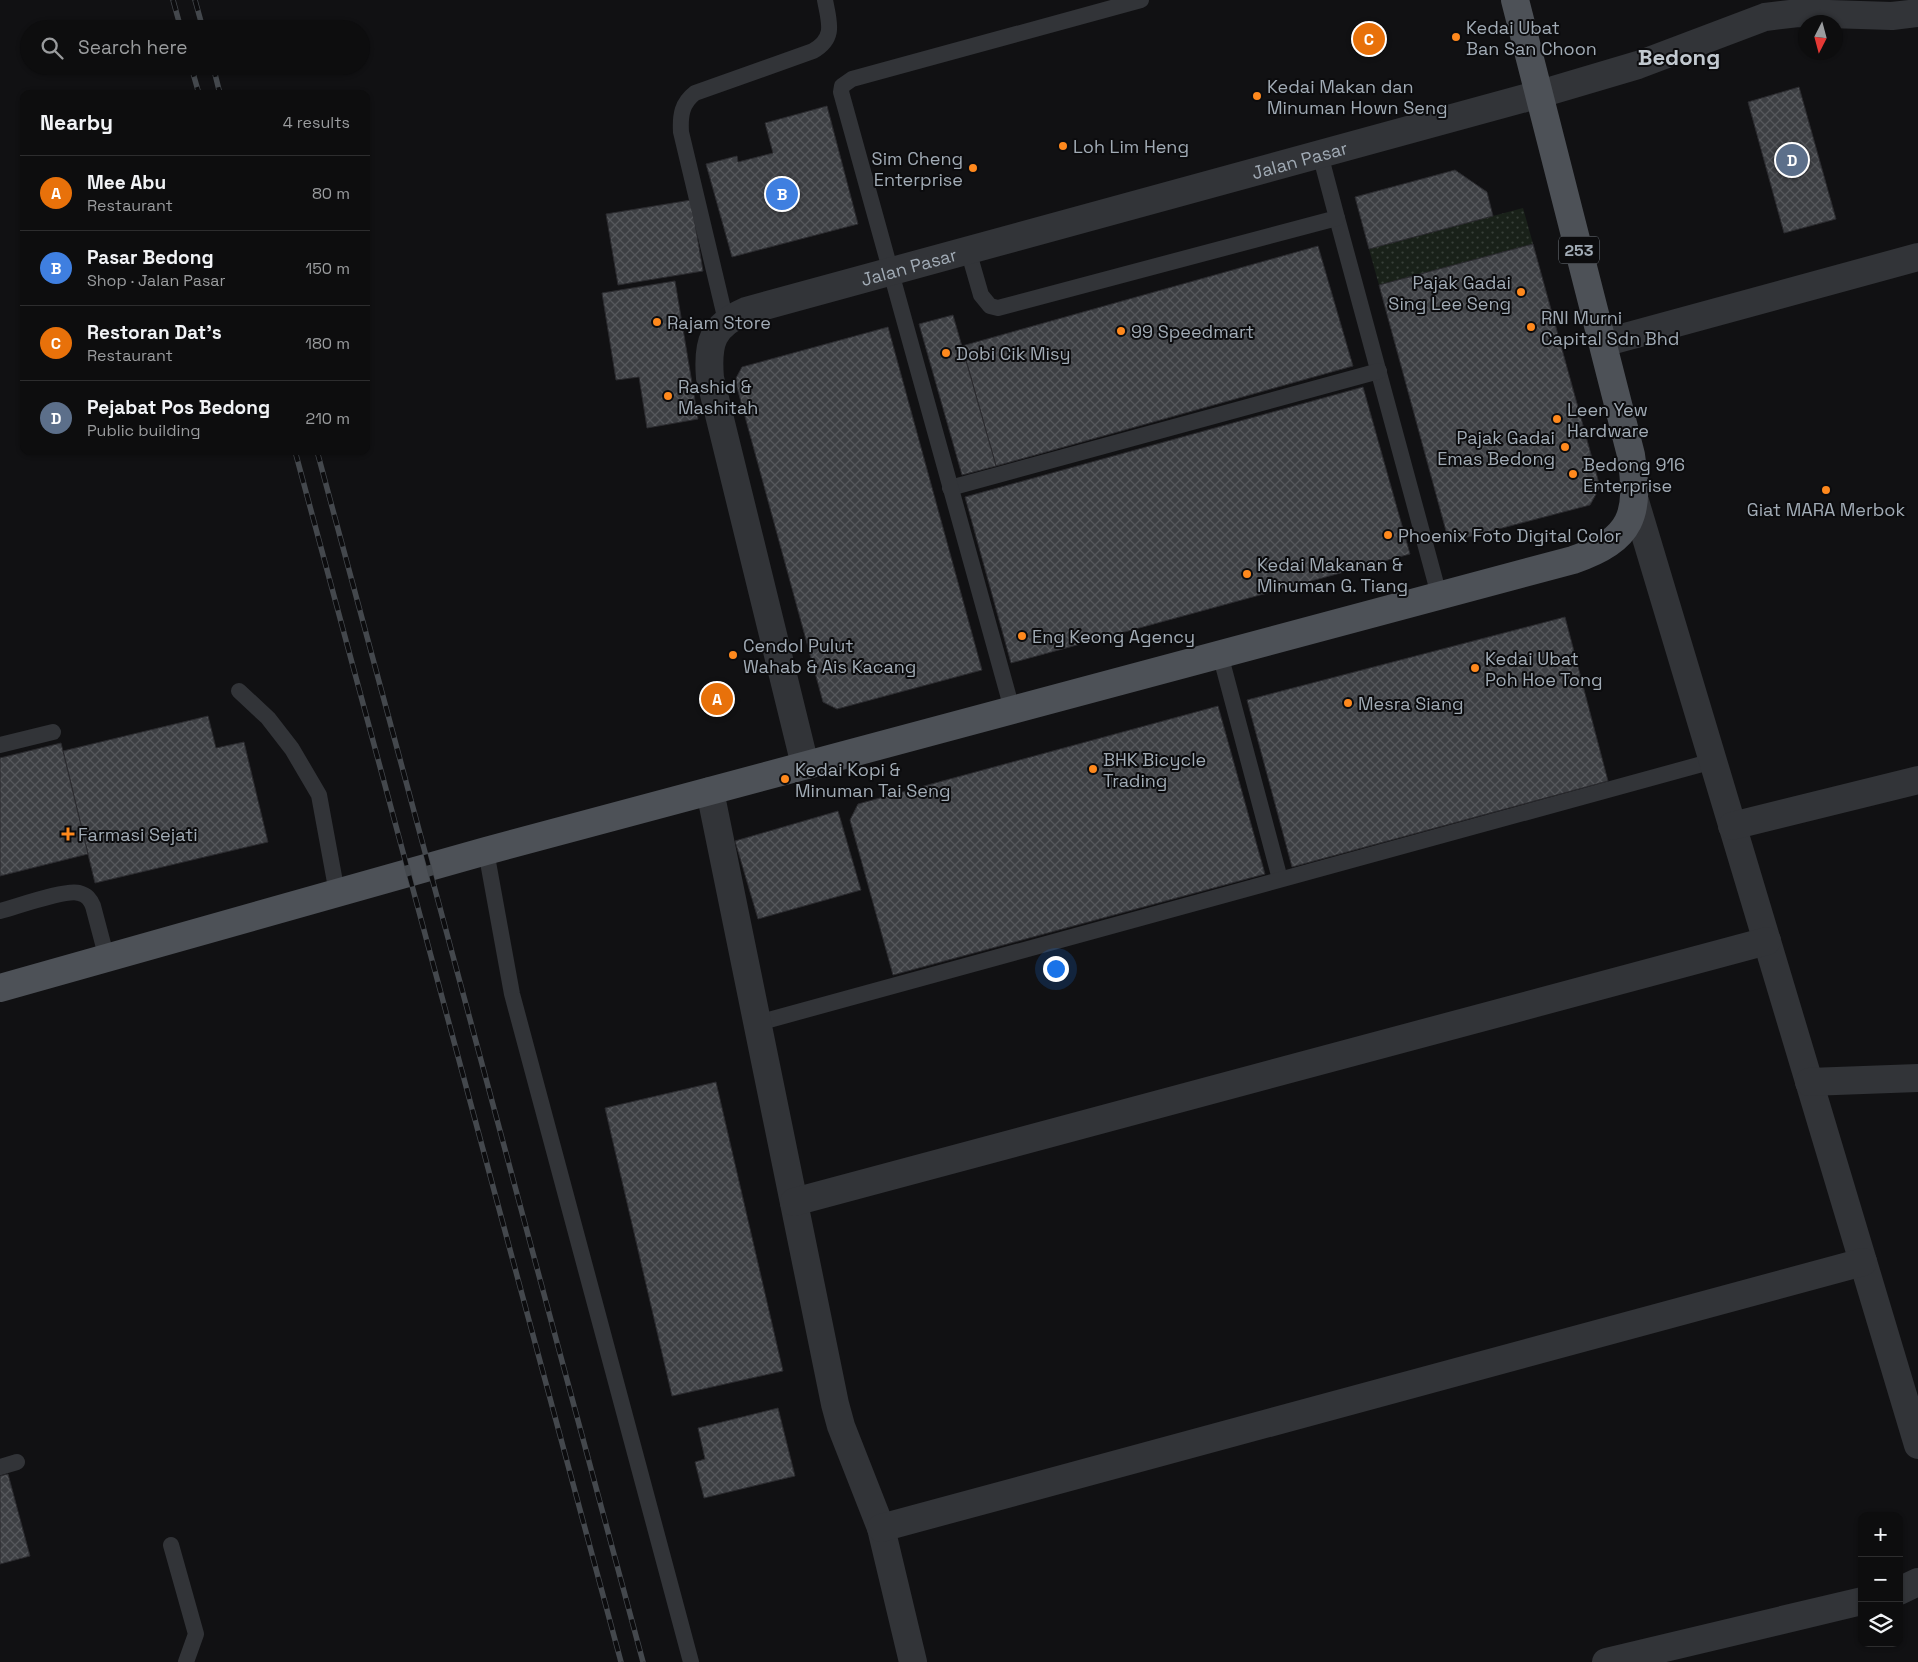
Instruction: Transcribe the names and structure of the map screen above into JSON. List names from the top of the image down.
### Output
{
  "streets": {
    "main road": ["253"],
    "street": ["Jalan Pasar"]
  },
  "crossings": [
    ["Jalan Pasar", "253"]
  ],
  "districts": ["Bedong"],
  "places": {
    "other": [
      "Kedai Ubat Ban San Choon",
      "Kedai Makan dan Minuman Hown Seng",
      "Loh Lim Heng",
      "Sim Cheng Enterprise",
      "Pajak Gadai Sing Lee Seng",
      "Rajam Store",
      "RNI Murni Capital Sdn Bhd",
      "99 Speedmart",
      "Dobi Cik Misy",
      "Rashid & Mashitah",
      "Leen Yew Hardware",
      "Pajak Gadai Emas Bedong",
      "Bedong 916 Enterprise",
      "Giat MARA Merbok",
      "Phoenix Foto Digital Color",
      "Kedai Makanan & Minuman G. Tiang",
      "Eng Keong Agency",
      "Cendol Pulut Wahab & Ais Kacang",
      "Kedai Ubat Poh Hoe Tong",
      "Mesra Siang",
      "BHK Bicycle Trading",
      "Kedai Kopi & Minuman Tai Seng"
    ],
    "health": ["Farmasi Sejati"]
  },
  "north": "bottom",
  "page": {
    "search": "Search here",
    "pins": [
      "C",
      "D",
      "B",
      "A"
    ],
    "heading": ["Nearby", "4 results"],
    "list": [
      {
        "mark": "A",
        "name": "Mee Abu",
        "note": "Restaurant",
        "value": "80 m"
      },
      {
        "mark": "B",
        "name": "Pasar Bedong",
        "note": "Shop · Jalan Pasar",
        "value": "150 m"
      },
      {
        "mark": "C",
        "name": "Restoran Dat's",
        "note": "Restaurant",
        "value": "180 m"
      },
      {
        "mark": "D",
        "name": "Pejabat Pos Bedong",
        "note": "Public building",
        "value": "210 m"
      }
    ],
    "map_buttons": ["+", "−"]
  }
}
